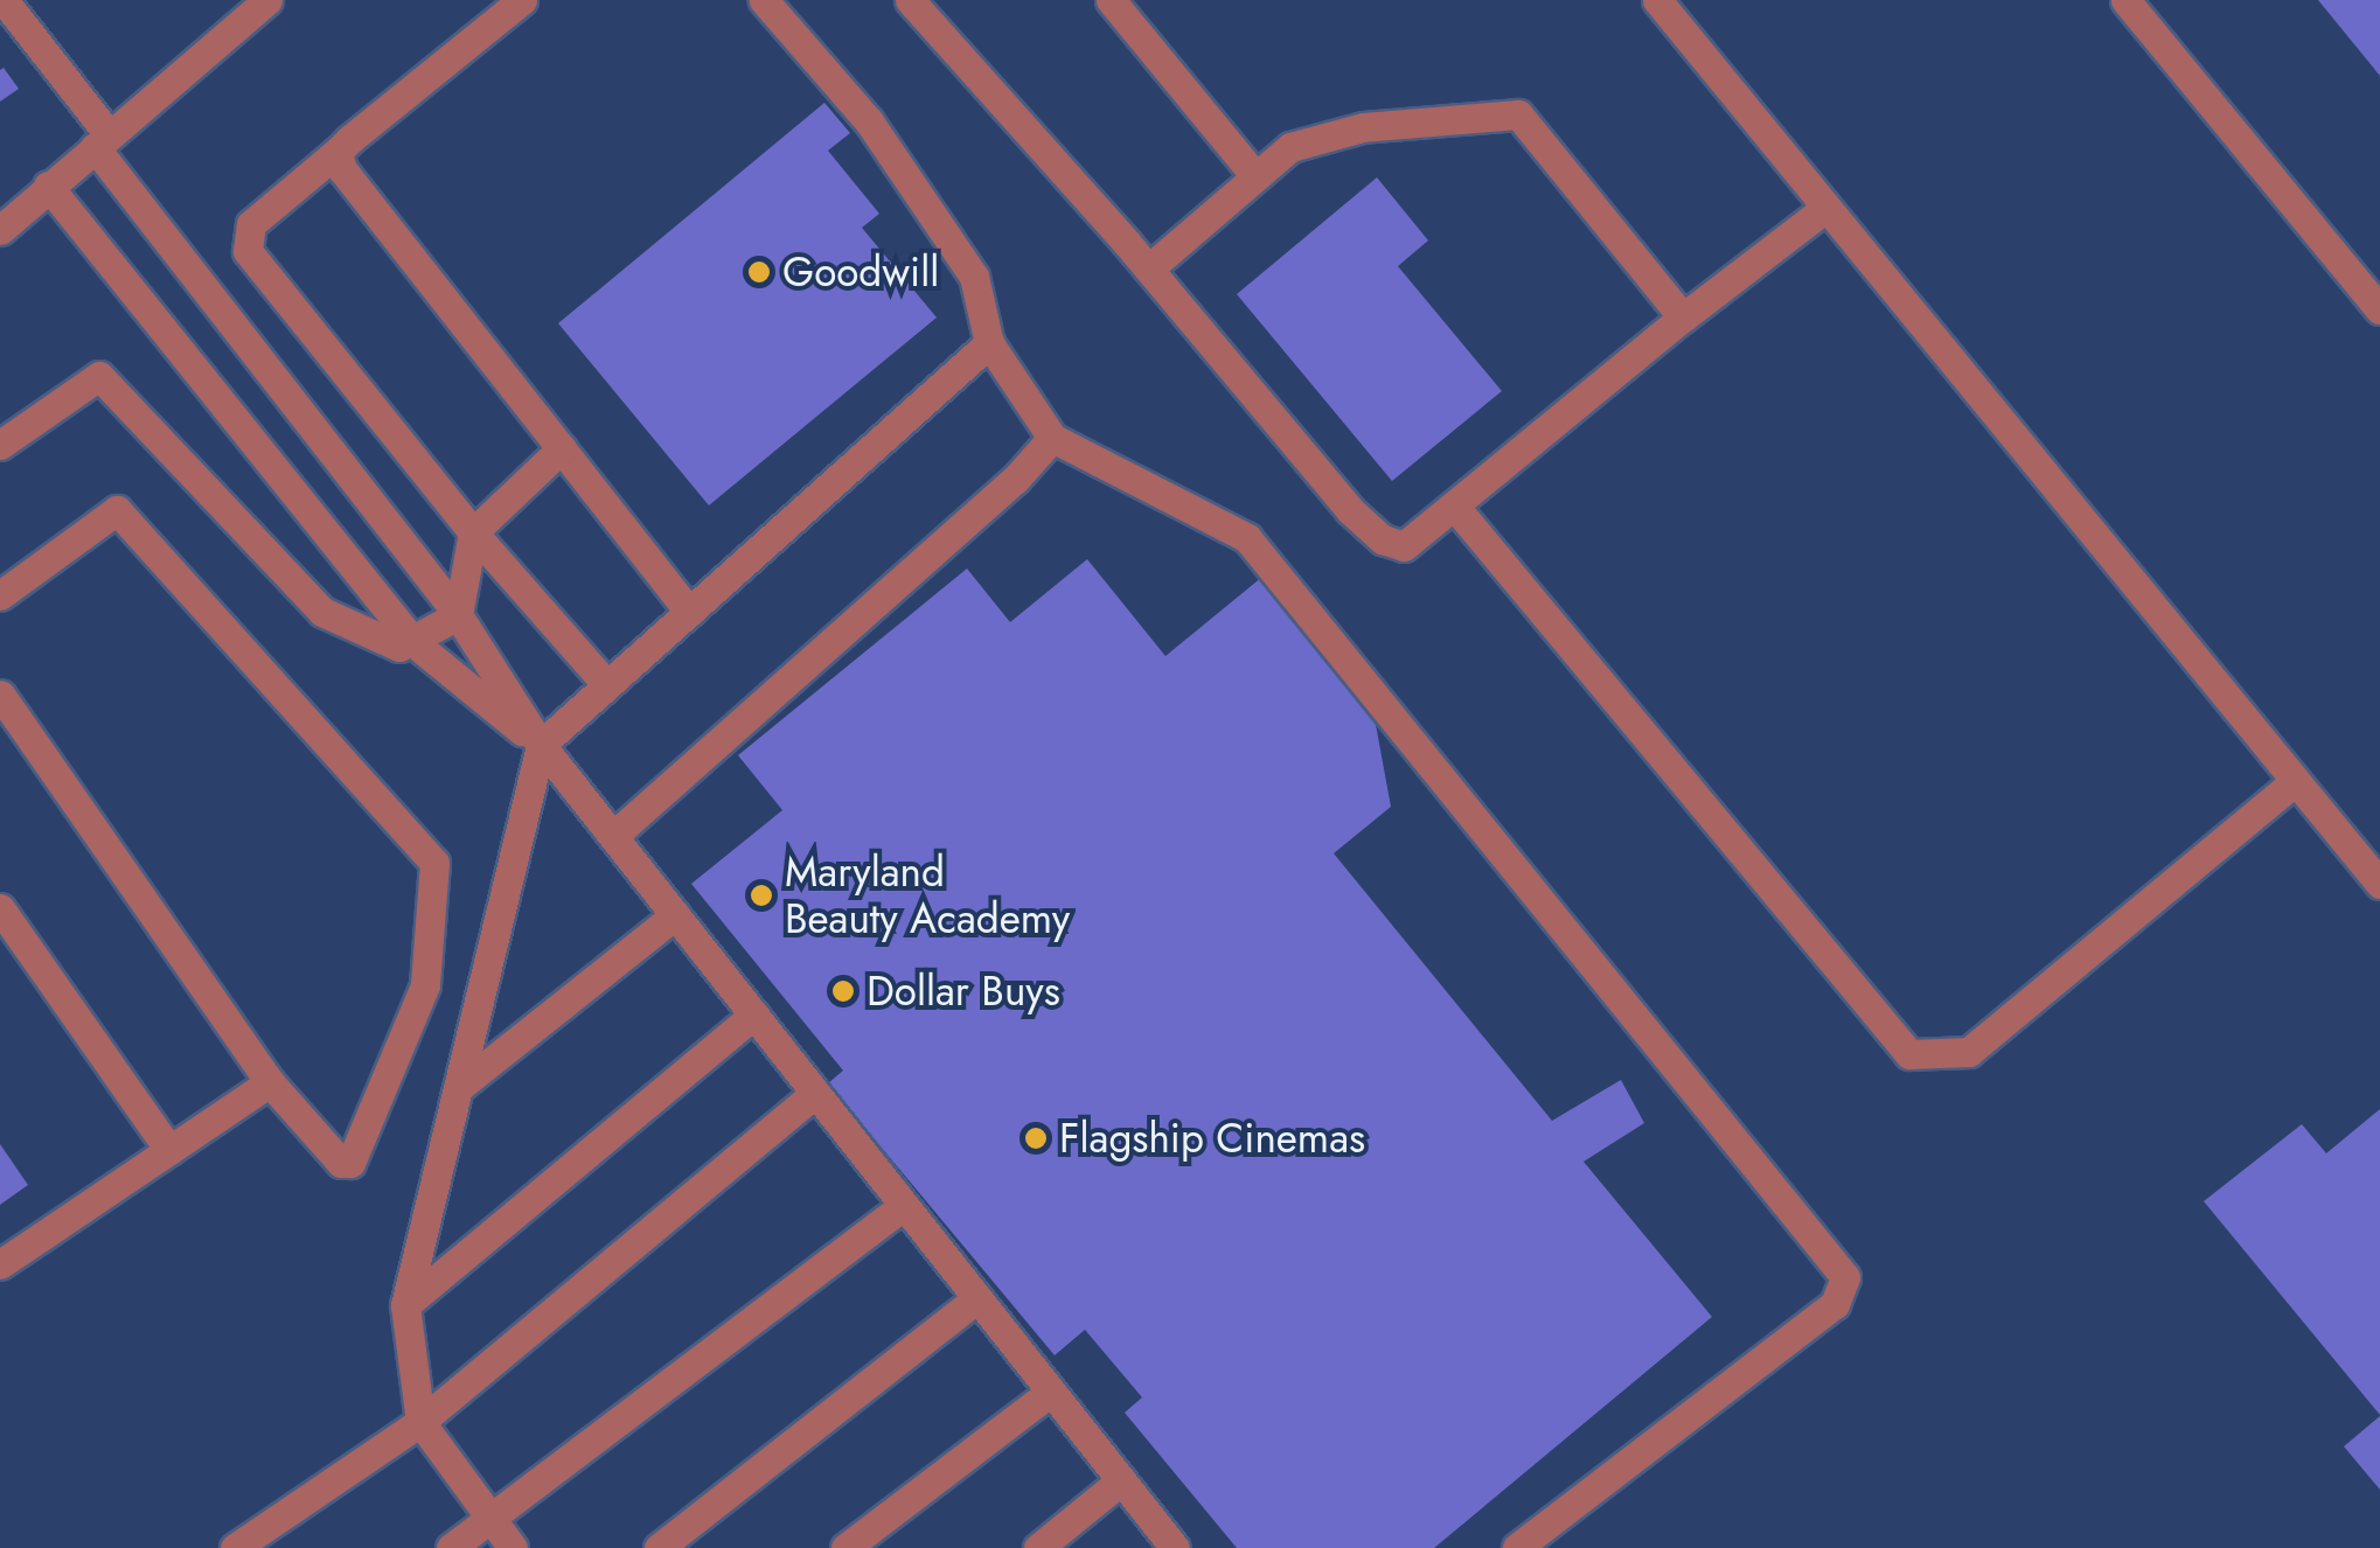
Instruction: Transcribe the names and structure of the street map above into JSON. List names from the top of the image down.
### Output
{
  "places": [
    "Goodwill",
    "Maryland Beauty Academy",
    "Dollar Buys",
    "Flagship Cinemas"
  ]
}
